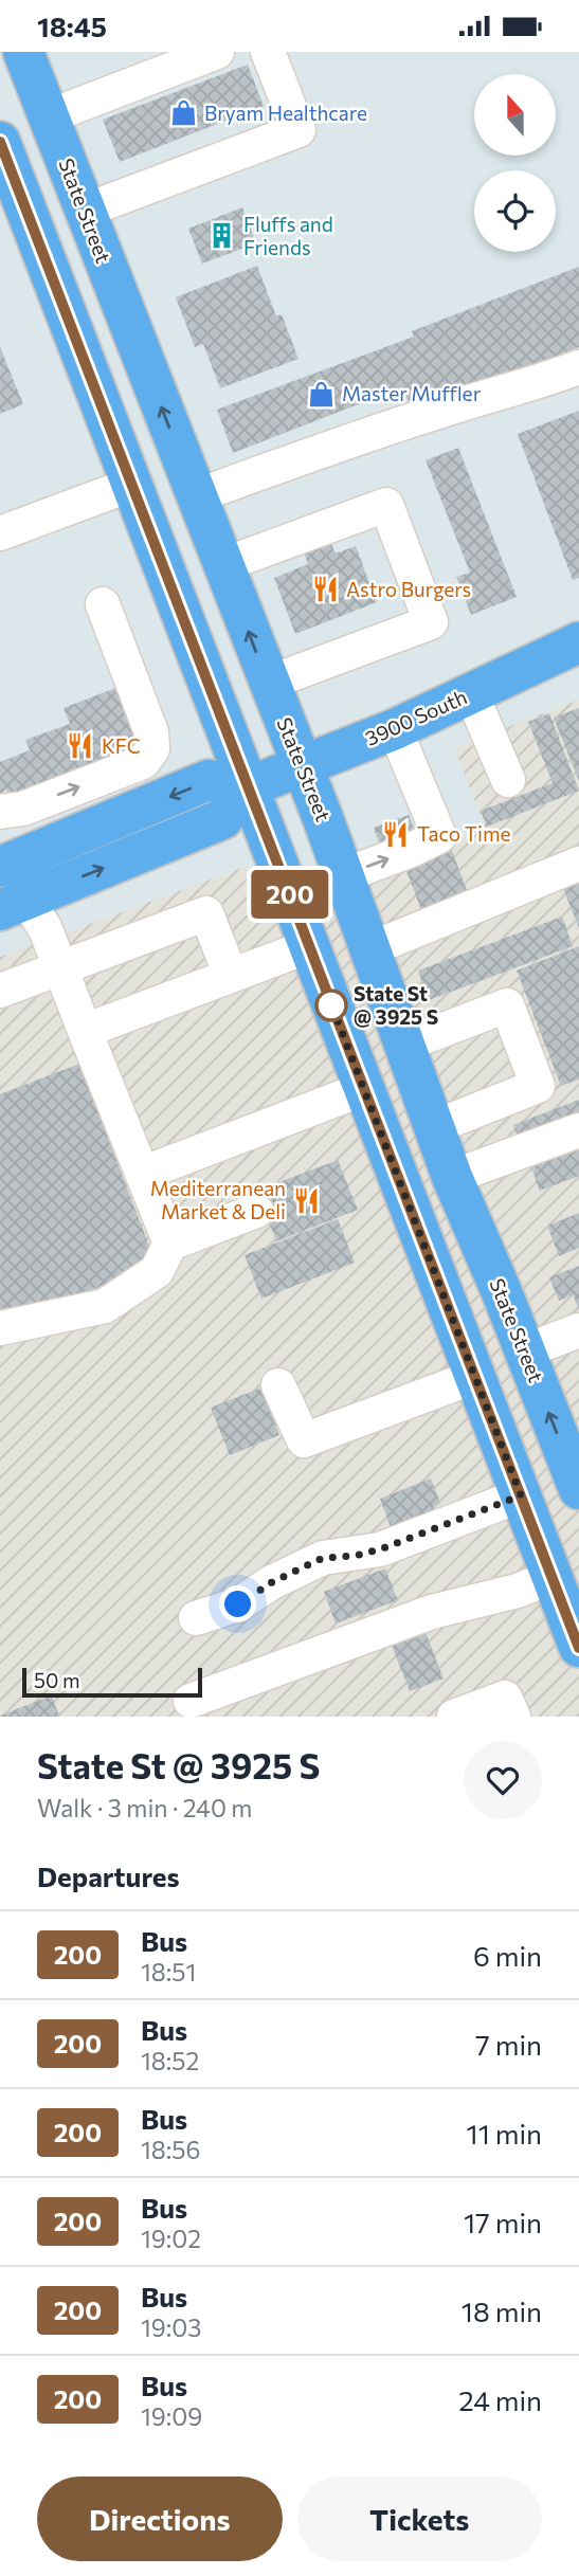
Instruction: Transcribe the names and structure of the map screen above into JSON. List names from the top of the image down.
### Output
{
  "streets": {
    "main road": ["State Street", "3900 South"]
  },
  "crossings": [
    ["State Street", "3900 South"]
  ],
  "places": {
    "shop": ["Bryam Healthcare", "Master Muffler"],
    "building": ["Fluffs and Friends"],
    "restaurant": [
      "Astro Burgers",
      "KFC",
      "Taco Time",
      "Mediterranean Market & Deli"
    ],
    "other": ["State St @ 3925 S"]
  },
  "lines": ["bus line 200"],
  "scale_bar": "50 m",
  "north": "top",
  "page": {
    "status": "18:45",
    "on_map": "200",
    "scale": "50 m",
    "heading": [
      ["State St @ 3925 S", "Walk · 3 min · 240 m"],
      "Departures"
    ],
    "list": [
      {
        "mark": "200",
        "name": "Bus",
        "note": "18:51",
        "value": "6 min"
      },
      {
        "mark": "200",
        "name": "Bus",
        "note": "18:52",
        "value": "7 min"
      },
      {
        "mark": "200",
        "name": "Bus",
        "note": "18:56",
        "value": "11 min"
      },
      {
        "mark": "200",
        "name": "Bus",
        "note": "19:02",
        "value": "17 min"
      },
      {
        "mark": "200",
        "name": "Bus",
        "note": "19:03",
        "value": "18 min"
      },
      {
        "mark": "200",
        "name": "Bus",
        "note": "19:09",
        "value": "24 min"
      }
    ],
    "buttons": ["Directions", "Tickets"]
  }
}
